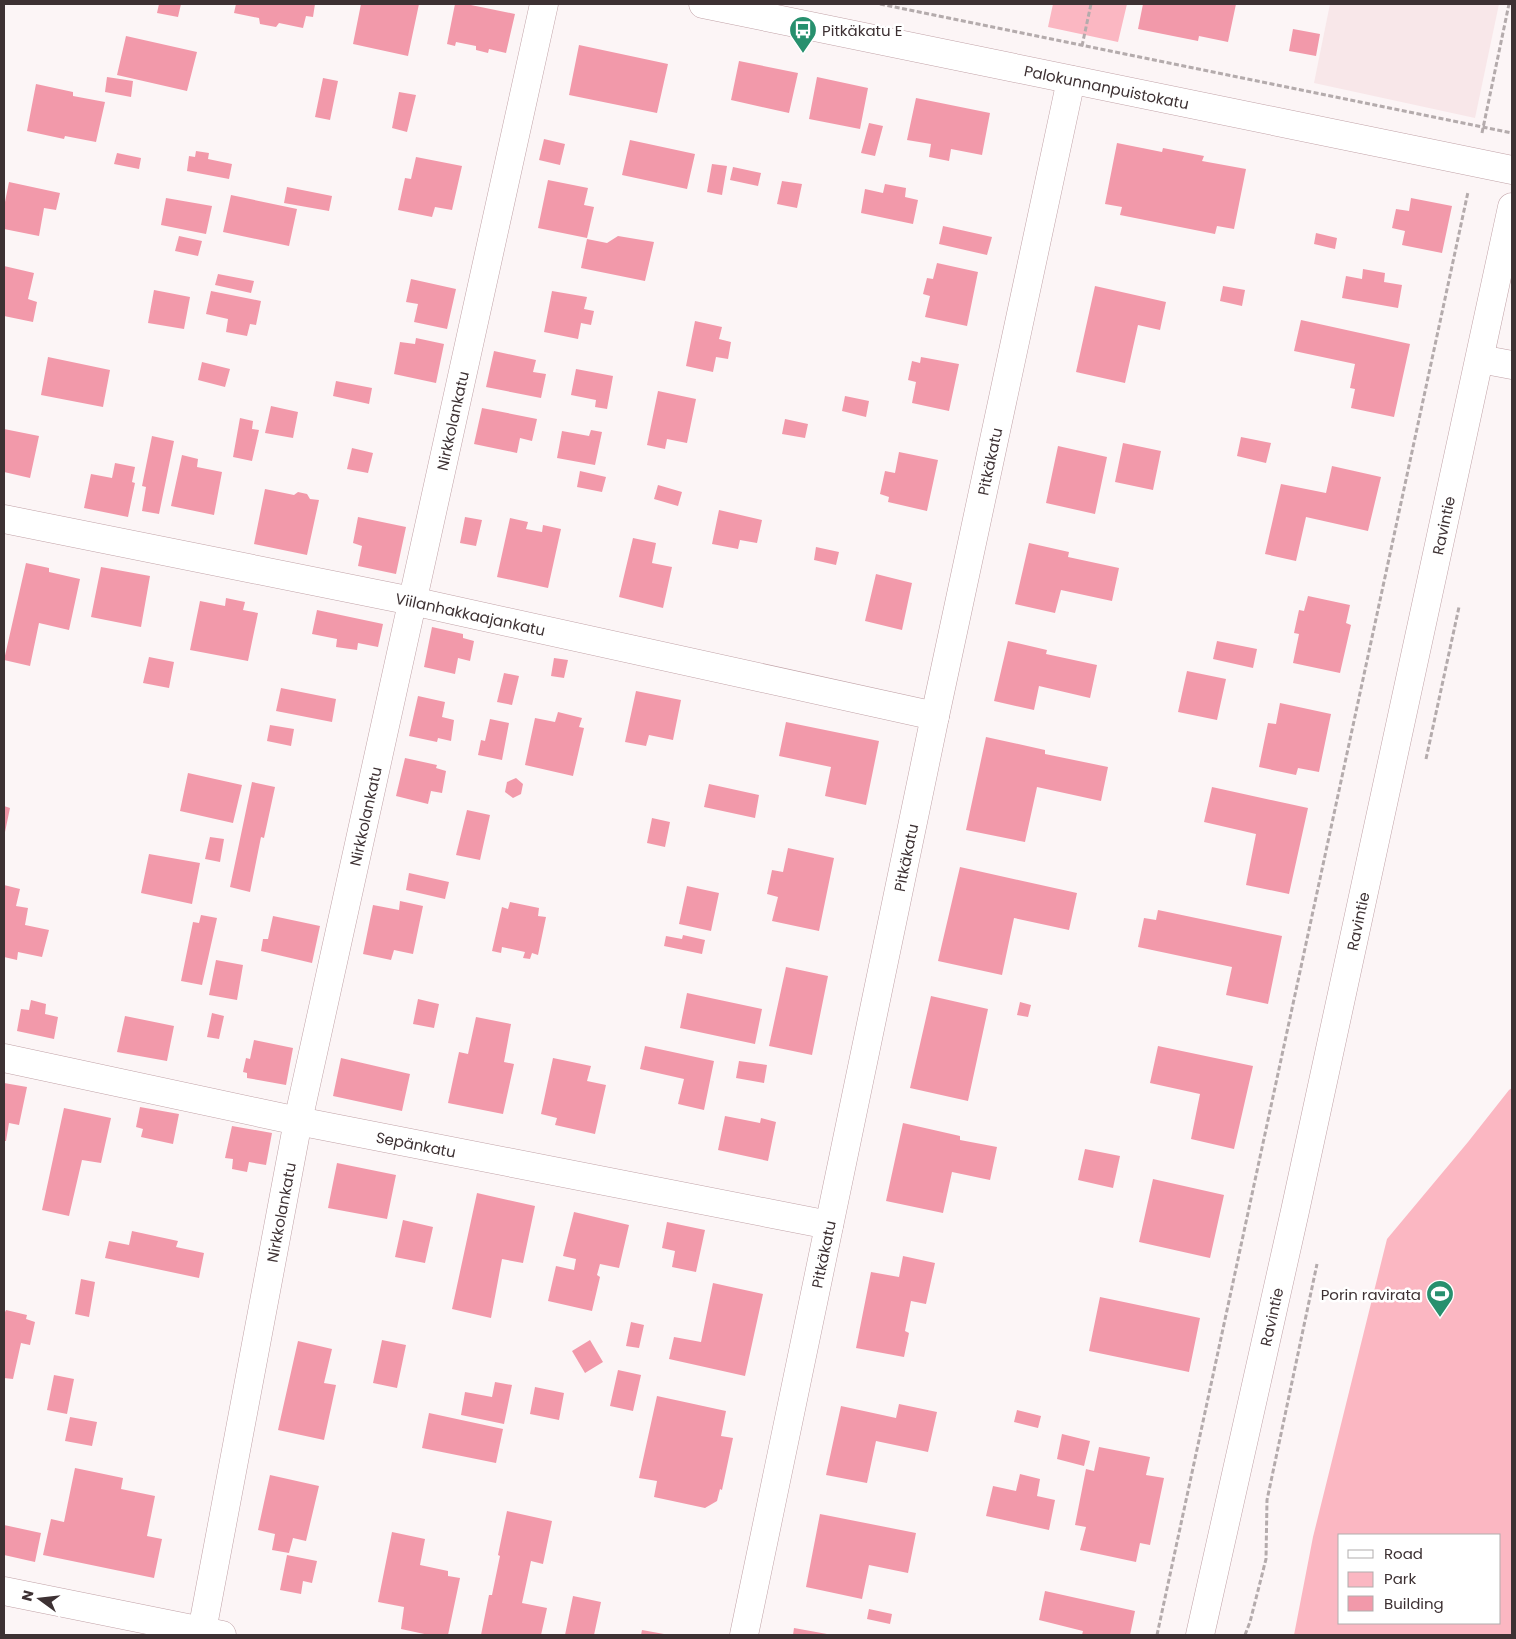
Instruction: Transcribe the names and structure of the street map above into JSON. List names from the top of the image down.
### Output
{
  "streets": {
    "street": [
      "Palokunnanpuistokatu",
      "Nirkkolankatu",
      "Pitkäkatu",
      "Ravintie",
      "Viilanhakkaajankatu",
      "Sepänkatu"
    ]
  },
  "crossings": [
    ["Palokunnanpuistokatu", "Pitkäkatu"],
    ["Nirkkolankatu", "Viilanhakkaajankatu"],
    ["Nirkkolankatu", "Sepänkatu"],
    ["Pitkäkatu", "Viilanhakkaajankatu"],
    ["Pitkäkatu", "Sepänkatu"]
  ],
  "places": {
    "bus stop": ["Pitkäkatu E"],
    "sports": ["Porin ravirata"]
  },
  "legend": ["Road", "Park", "Building"],
  "north": "left"
}
